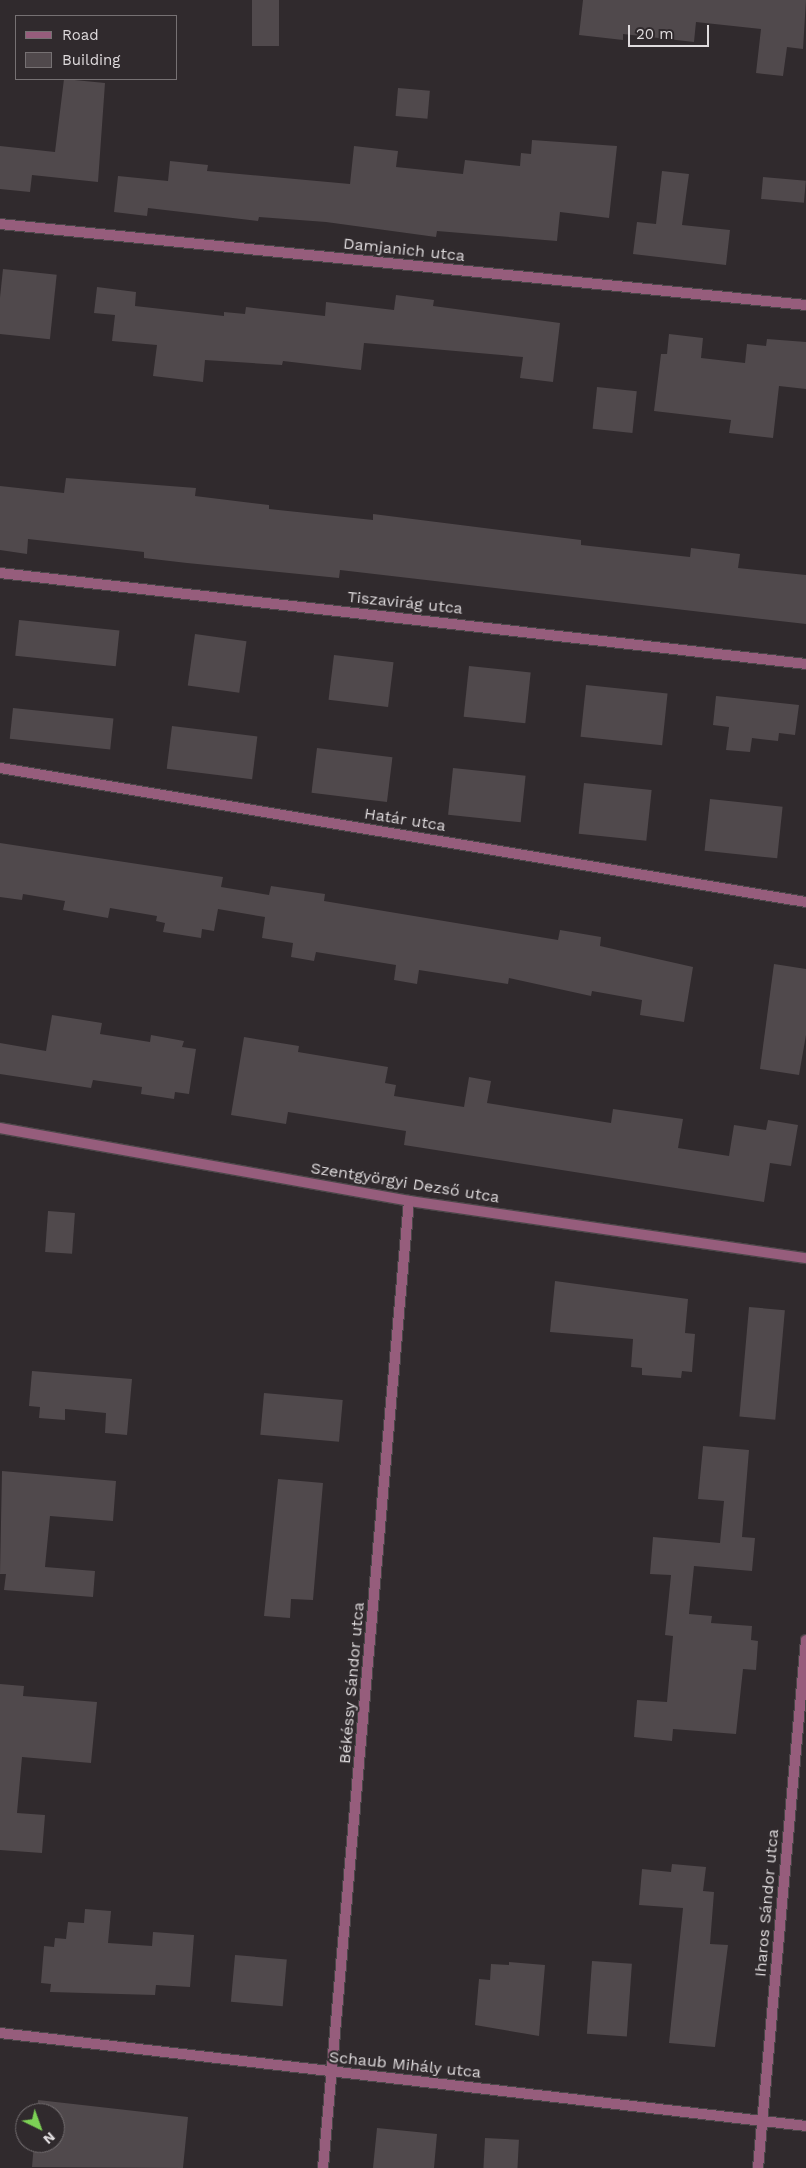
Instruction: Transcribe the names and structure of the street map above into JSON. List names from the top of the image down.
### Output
{
  "streets": {
    "street": [
      "Damjanich utca",
      "Tiszavirág utca",
      "Határ utca",
      "Szentgyörgyi Dezső utca",
      "Békéssy Sándor utca",
      "Iharos Sándor utca",
      "Schaub Mihály utca"
    ]
  },
  "crossings": [
    ["Szentgyörgyi Dezső utca", "Békéssy Sándor utca"],
    ["Békéssy Sándor utca", "Schaub Mihály utca"],
    ["Iharos Sándor utca", "Schaub Mihály utca"]
  ],
  "legend": ["Road", "Building"],
  "scale_bar": "20 m",
  "north": "bottom right"
}
